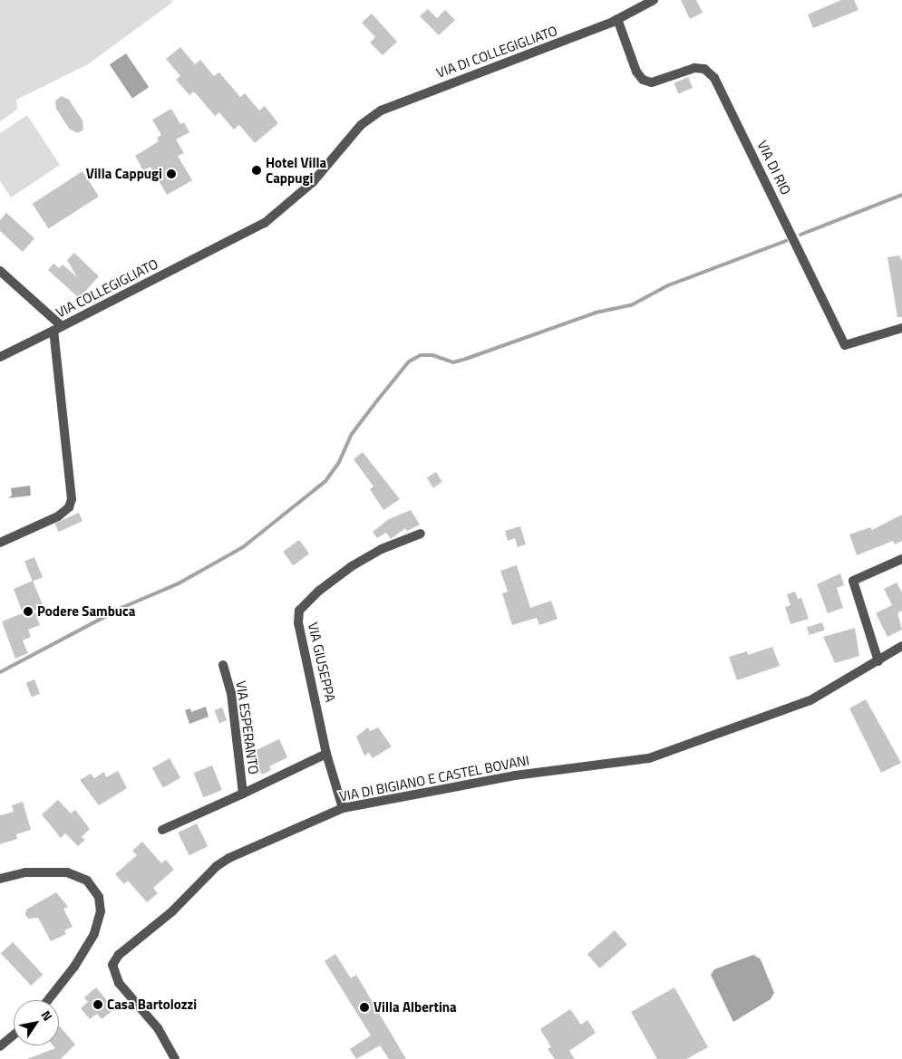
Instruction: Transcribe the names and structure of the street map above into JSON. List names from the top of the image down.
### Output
{
  "streets": {
    "street": [
      "VIA DI COLLEGIGLIATO",
      "VIA DI RIO",
      "VIA COLLEGIGLIATO",
      "VIA GIUSEPPA",
      "VIA ESPERANTO",
      "VIA DI BIGIANO E CASTEL BOVANI"
    ]
  },
  "crossings": [
    ["VIA DI COLLEGIGLIATO", "VIA DI RIO"],
    ["VIA DI COLLEGIGLIATO", "VIA COLLEGIGLIATO"],
    ["VIA GIUSEPPA", "VIA ESPERANTO"],
    ["VIA GIUSEPPA", "VIA DI BIGIANO E CASTEL BOVANI"]
  ],
  "places": [
    "Hotel Villa Cappugi",
    "Villa Cappugi",
    "Podere Sambuca",
    "Casa Bartolozzi",
    "Villa Albertina"
  ],
  "north": "top right"
}
